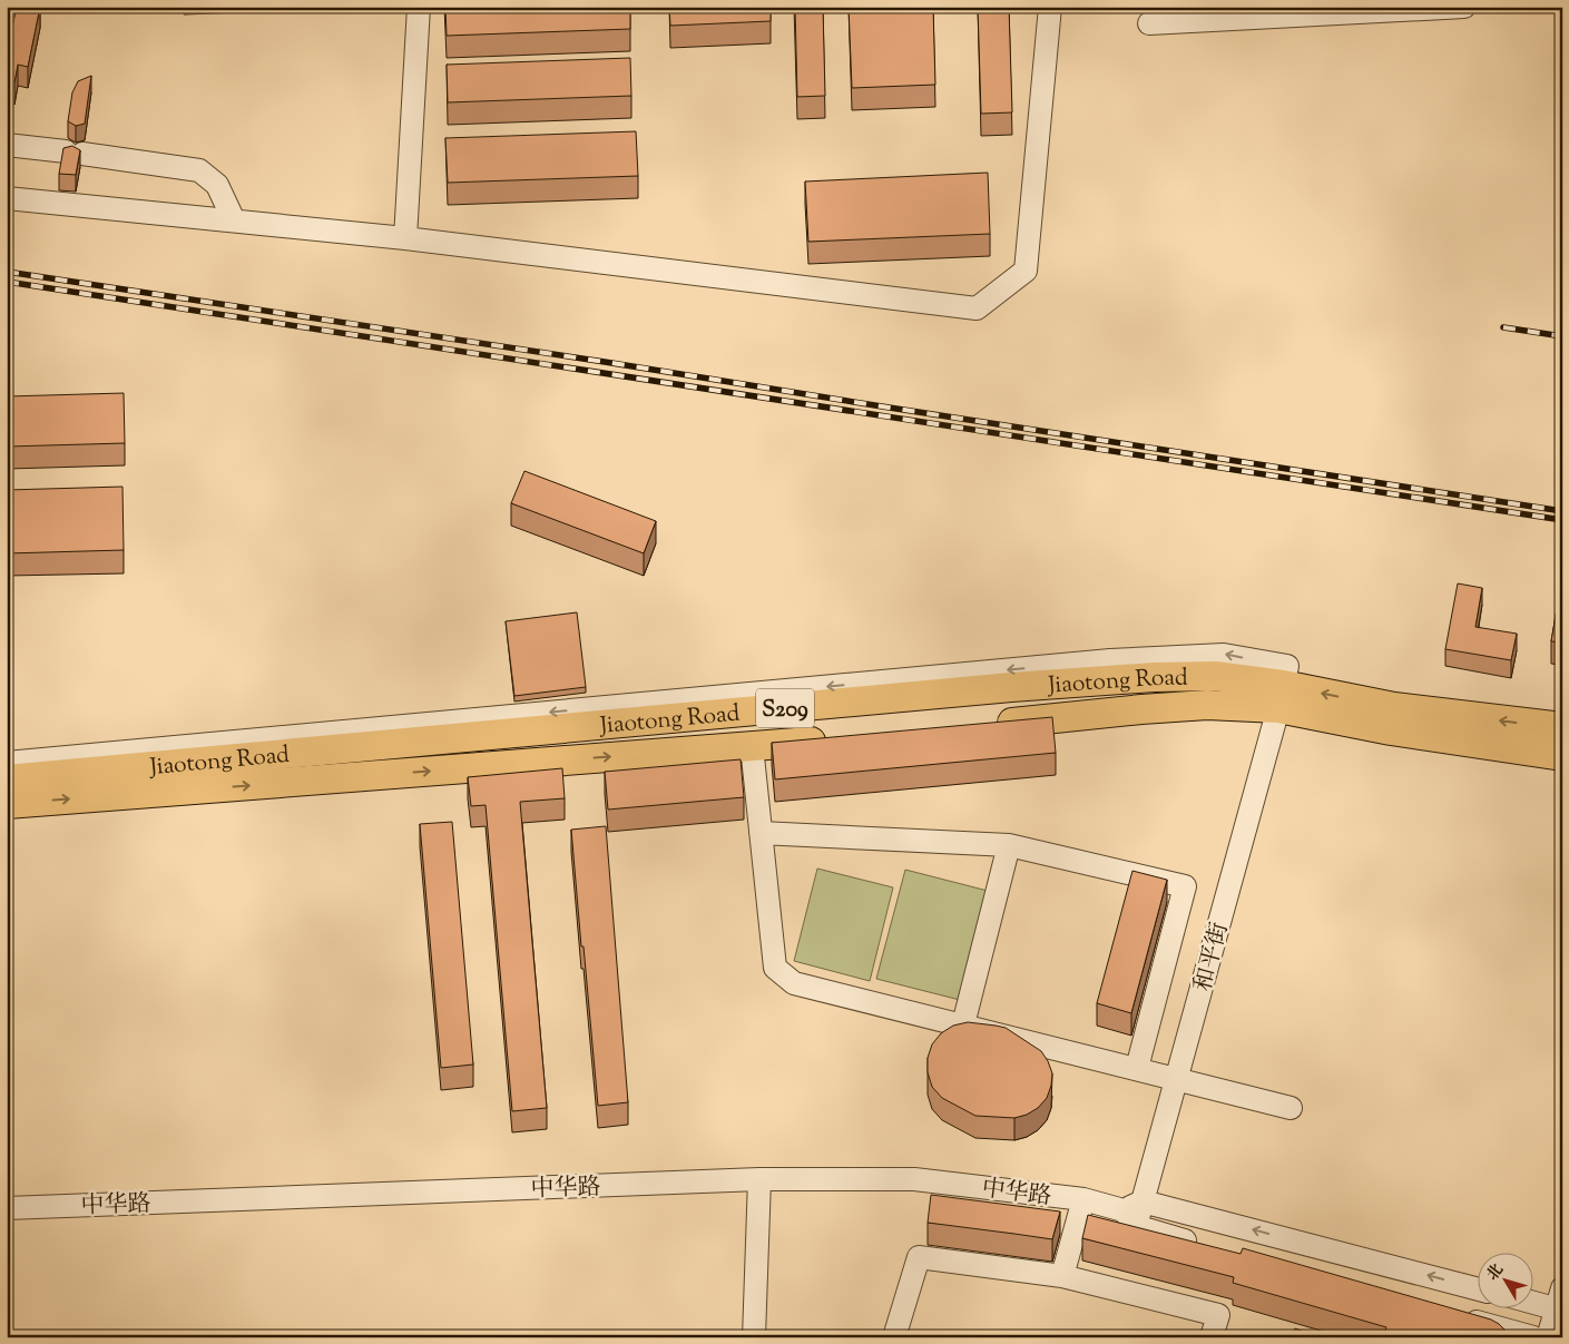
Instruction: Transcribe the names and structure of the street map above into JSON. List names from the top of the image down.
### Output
{
  "streets": {
    "main road": ["Jiaotong Road", "S209"],
    "street": ["和平街", "中华路"]
  },
  "crossings": [
    ["Jiaotong Road", "和平街"],
    ["和平街", "中华路"]
  ],
  "north": "top left"
}
